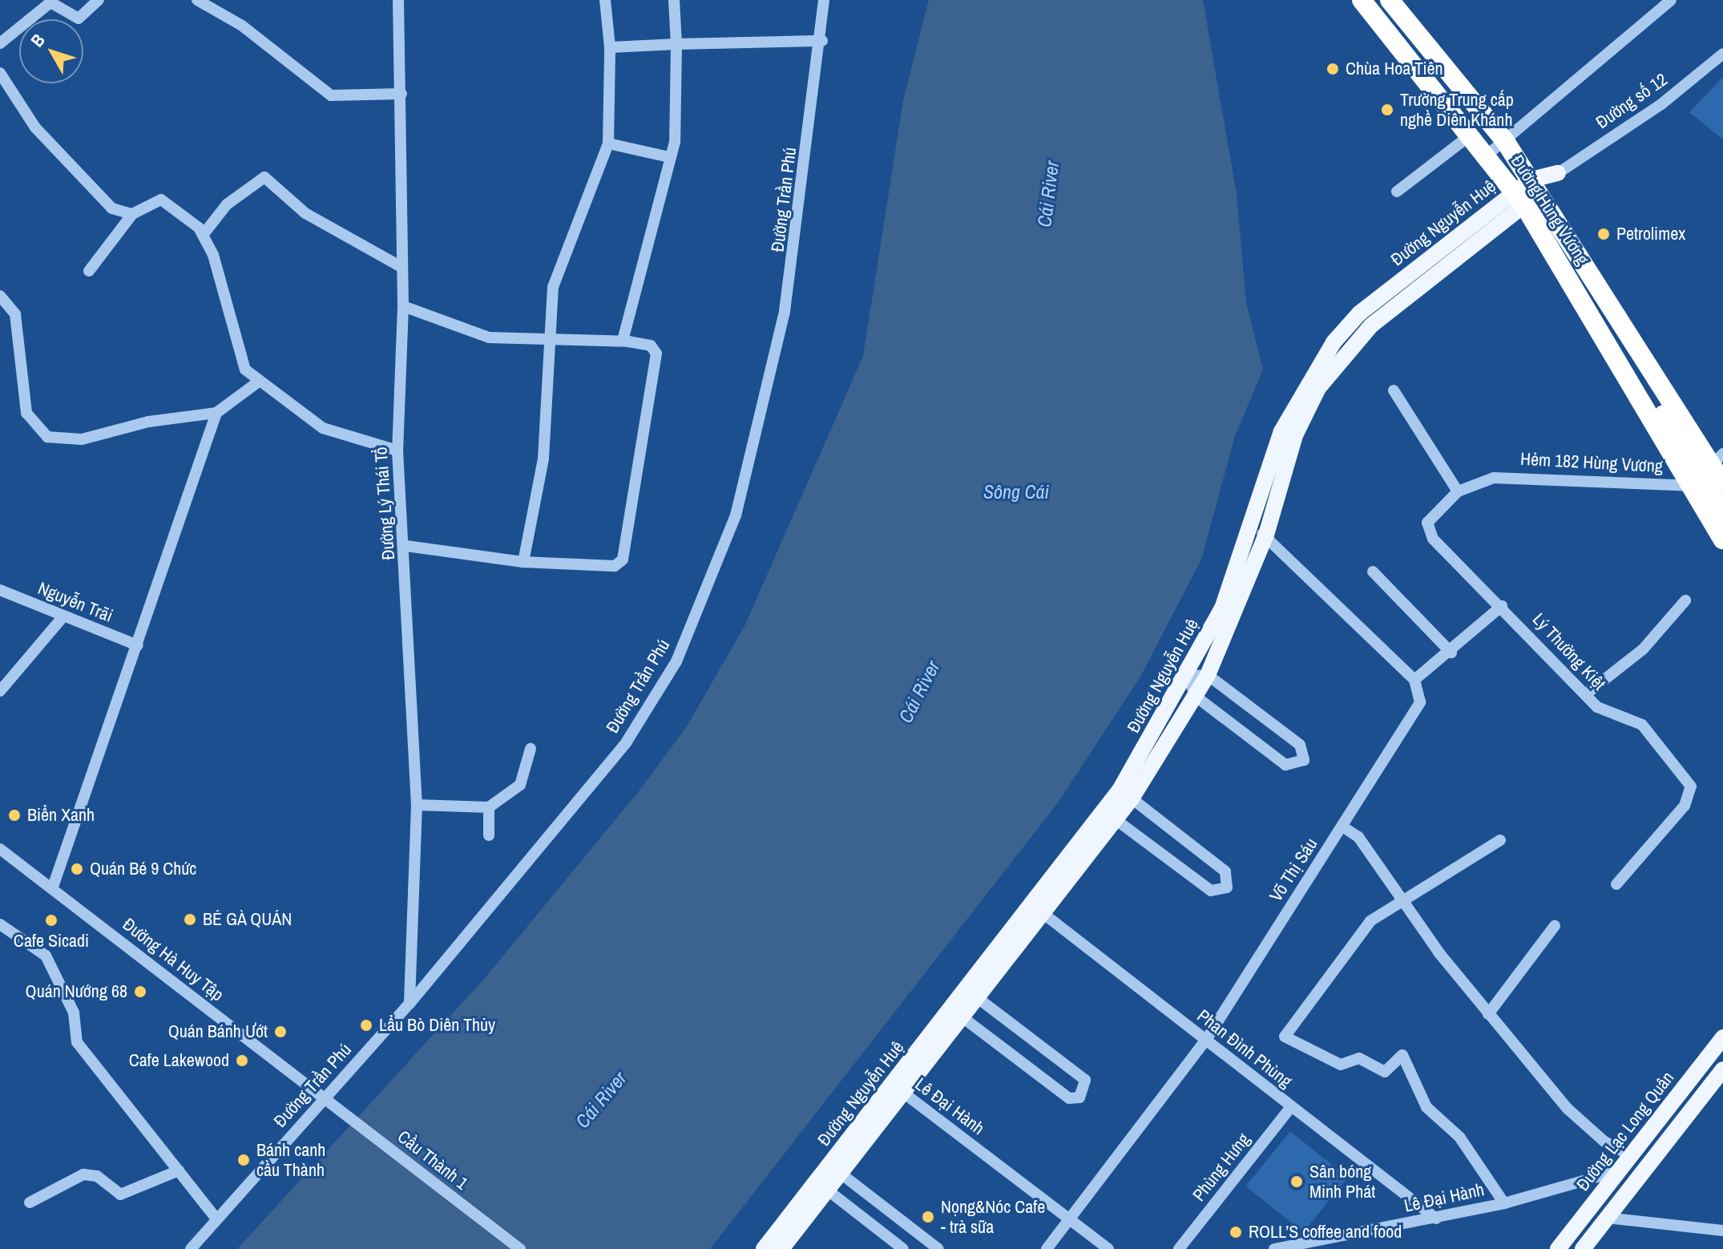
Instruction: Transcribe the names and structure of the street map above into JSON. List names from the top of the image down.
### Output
{
  "streets": {
    "highway": ["Đường Hùng Vương"],
    "main road": ["Đường Nguyễn Huệ", "Đường Lạc Long Quân"],
    "street": [
      "Đường số 12",
      "Đường Trần Phú",
      "Hẻm 182 Hùng Vương",
      "Đường Lý Thái Tổ",
      "Nguyễn Trãi",
      "Lý Thường Kiệt",
      "Võ Thị Sáu",
      "Đường Hà Huy Tập",
      "Phan Đình Phùng",
      "Lê Đại Hành",
      "Cầu Thành 1",
      "Phùng Hưng"
    ]
  },
  "crossings": [
    ["Đường số 12", "Đường Nguyễn Huệ"],
    ["Đường Trần Phú", "Đường Lý Thái Tổ"],
    ["Đường Trần Phú", "Đường Hà Huy Tập"],
    ["Đường Trần Phú", "Cầu Thành 1"],
    ["Đường Hùng Vương", "Đường Nguyễn Huệ"],
    ["Đường Nguyễn Huệ", "Phan Đình Phùng"],
    ["Đường Nguyễn Huệ", "Lê Đại Hành"],
    ["Hẻm 182 Hùng Vương", "Lý Thường Kiệt"],
    ["Võ Thị Sáu", "Phan Đình Phùng"],
    ["Võ Thị Sáu", "Lê Đại Hành"],
    ["Đường Hà Huy Tập", "Cầu Thành 1"],
    ["Phan Đình Phùng", "Lê Đại Hành"],
    ["Phan Đình Phùng", "Phùng Hưng"],
    ["Lê Đại Hành", "Đường Lạc Long Quân"]
  ],
  "water": ["Cái River", "Sông Cái"],
  "places": [
    "Chùa Hoa Tiên",
    "Trường Trung cấp nghề Diên Khánh",
    "Petrolimex",
    "Biển Xanh",
    "Quán Bé 9 Chức",
    "BÉ GÀ QUÁN",
    "Cafe Sicadi",
    "Quán Nướng 68",
    "Lẩu Bò Diên Thủy",
    "Quán Bánh Ướt",
    "Cafe Lakewood",
    "Bánh canh cầu Thành",
    "Sân bóng Minh Phát",
    "Nọng&Nóc Cafe - trà sữa",
    "ROLL’S coffee and food"
  ],
  "north": "top left"
}
